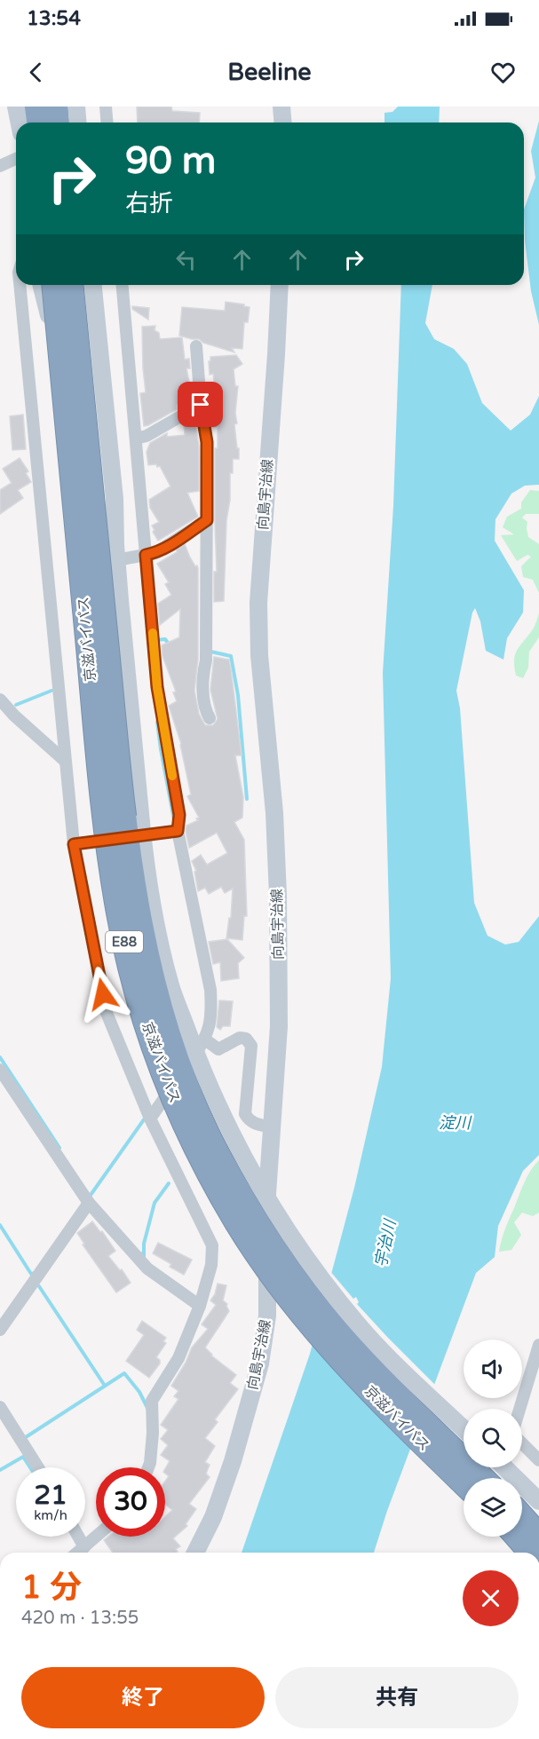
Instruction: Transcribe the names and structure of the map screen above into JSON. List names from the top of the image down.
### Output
{
  "streets": {
    "highway": ["京滋バイパス", "E88"],
    "street": ["向島宇治線"]
  },
  "water": ["淀川", "宇治川"],
  "page": {
    "status": "13:54",
    "header": "Beeline",
    "turn": ["90 m", "右折"],
    "speed": "21 km/h",
    "limit": "30",
    "heading": ["1 分", "420 m · 13:55"],
    "buttons": ["終了", "共有"]
  }
}
